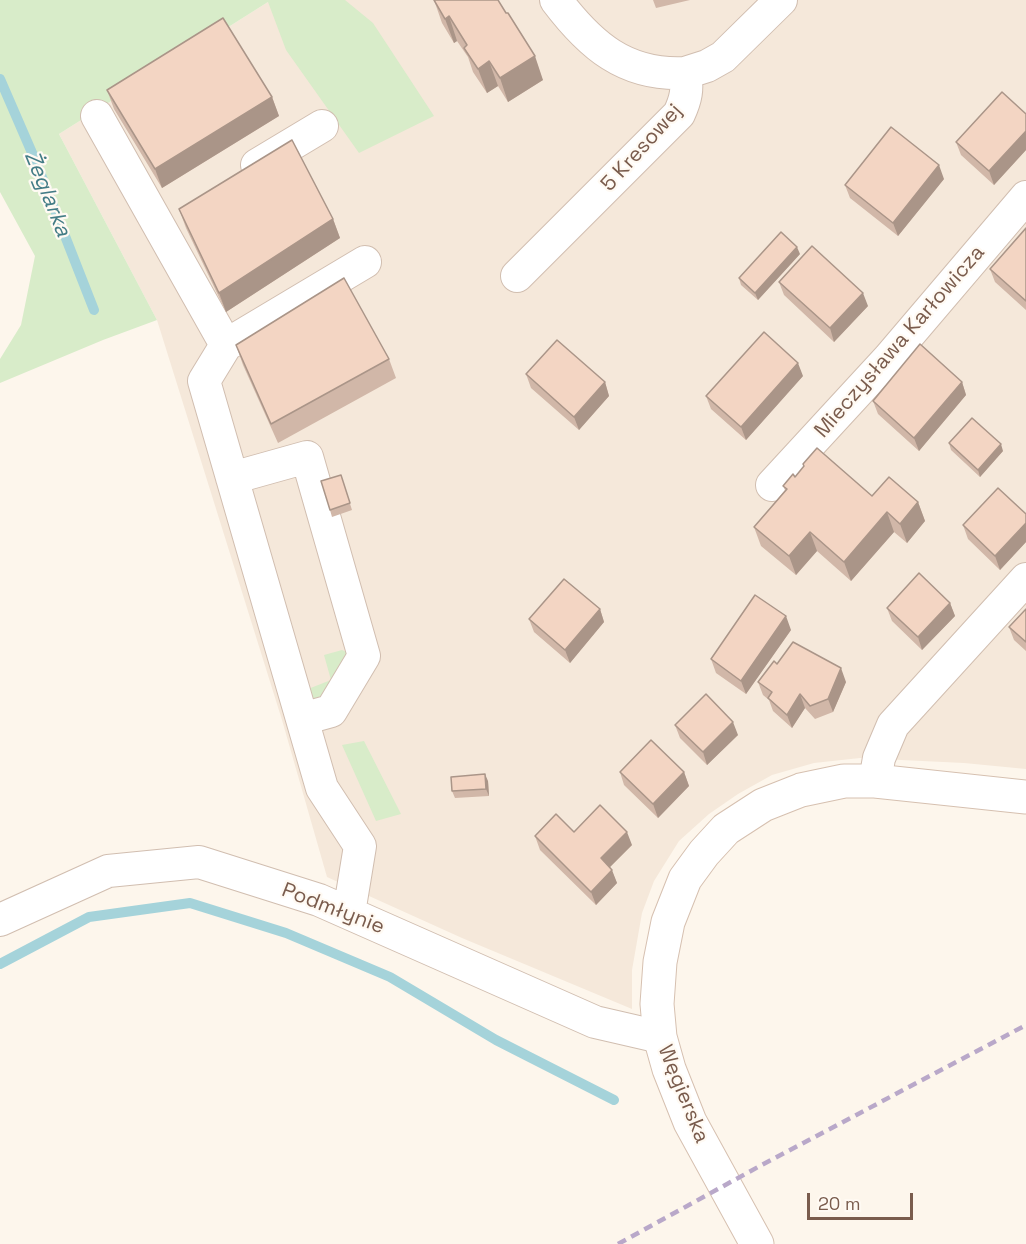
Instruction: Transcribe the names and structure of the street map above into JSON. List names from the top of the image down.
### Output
{
  "streets": {
    "main road": ["Węgierska"],
    "street": ["5 Kresowej", "Mieczysława Karłowicza", "Podmłynie"]
  },
  "crossings": [
    ["Podmłynie", "Węgierska"]
  ],
  "water": ["Żeglarka"],
  "scale_bar": "20 m"
}
